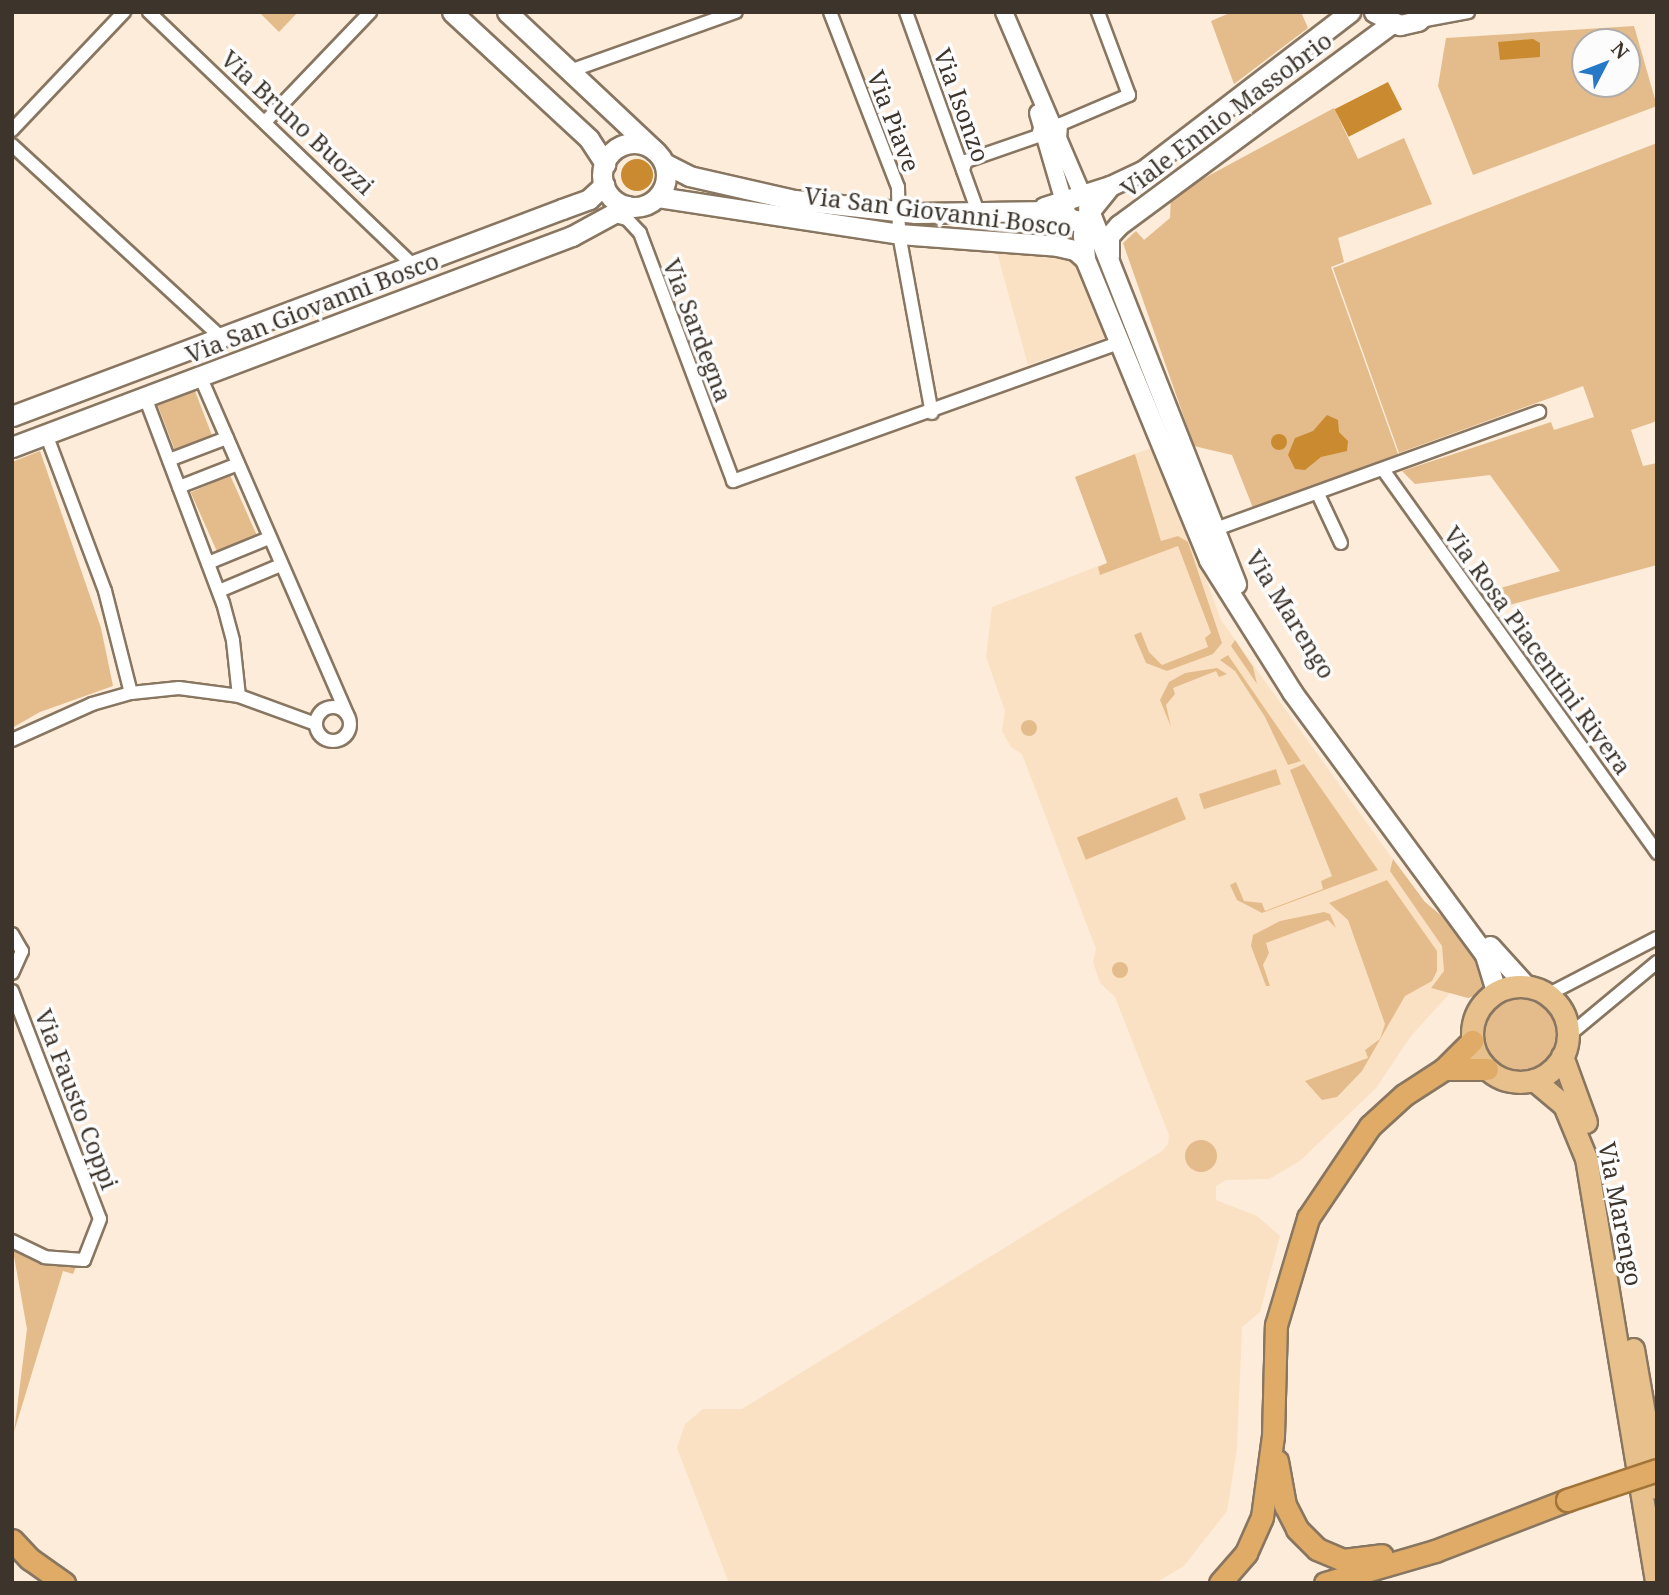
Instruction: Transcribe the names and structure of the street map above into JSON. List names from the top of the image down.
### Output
{
  "streets": {
    "main road": ["Viale Ennio Massobrio", "Via San Giovanni Bosco", "Via Marengo"],
    "street": [
      "Via Isonzo",
      "Via Piave",
      "Via Bruno Buozzi",
      "Via Sardegna",
      "Via Rosa Piacentini Rivera",
      "Via Fausto Coppi"
    ]
  },
  "crossings": [
    ["Via Isonzo", "Via San Giovanni Bosco"],
    ["Via Piave", "Via San Giovanni Bosco"],
    ["Via Piave", "Via Sardegna"],
    ["Via Bruno Buozzi", "Via San Giovanni Bosco"],
    ["Via San Giovanni Bosco", "Via Sardegna"],
    ["Via San Giovanni Bosco", "Via Marengo"]
  ],
  "north": "top right"
}
